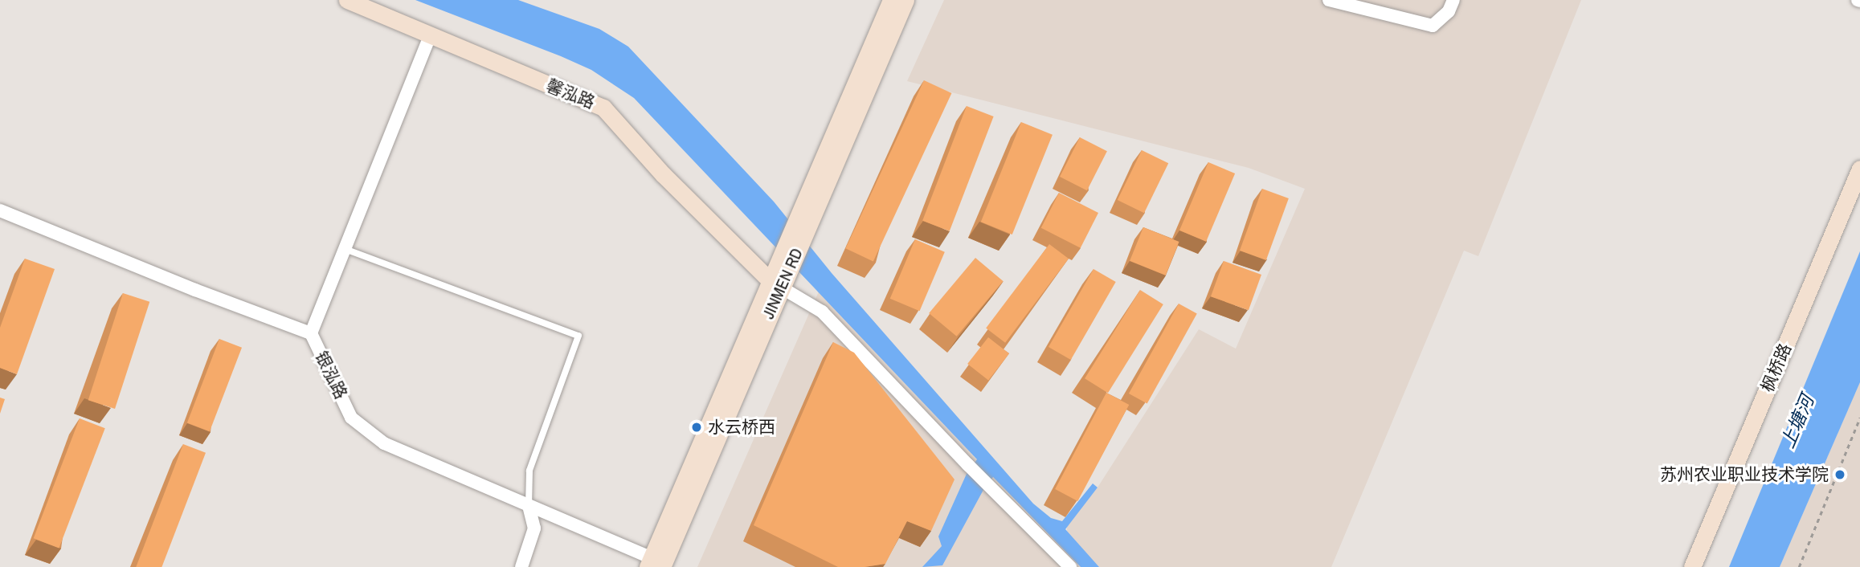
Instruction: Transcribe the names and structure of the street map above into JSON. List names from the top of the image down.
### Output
{
  "streets": {
    "main road": ["馨泓路", "JINMEN RD", "枫桥路"],
    "street": ["银泓路"]
  },
  "crossings": [
    ["馨泓路", "JINMEN RD"],
    ["JINMEN RD", "银泓路"]
  ],
  "water": ["上塘河"],
  "places": ["水云桥西", "苏州农业职业技术学院"]
}
